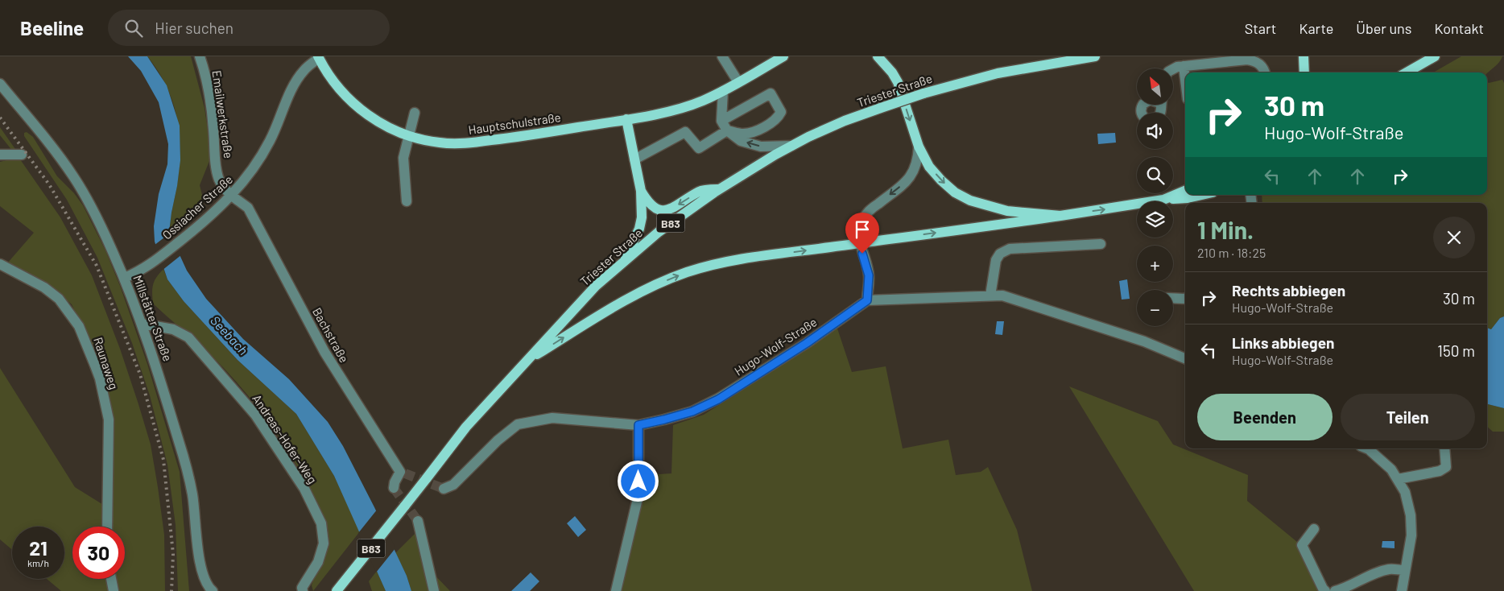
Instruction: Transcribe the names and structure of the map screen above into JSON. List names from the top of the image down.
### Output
{
  "streets": {
    "main road": ["Triester Straße", "Hauptschulstraße", "B83"],
    "street": [
      "Emailwerkstraße",
      "Ossiacher Straße",
      "Millstätter Straße",
      "Bachstraße",
      "Hugo-Wolf-Straße",
      "Raunaweg",
      "Andreas-Hofer-Weg"
    ]
  },
  "crossings": [
    ["Emailwerkstraße", "Ossiacher Straße"],
    ["Emailwerkstraße", "Bachstraße"],
    ["Hauptschulstraße", "Ossiacher Straße"],
    ["Ossiacher Straße", "Millstätter Straße"],
    ["Ossiacher Straße", "Bachstraße"],
    ["Millstätter Straße", "Andreas-Hofer-Weg"]
  ],
  "water": ["Seebach"],
  "north": "top left",
  "page": {
    "header": "Beeline",
    "search": "Hier suchen",
    "nav": [
      "Start",
      "Karte",
      "Über uns",
      "Kontakt"
    ],
    "map_buttons": ["+", "−"],
    "turn": ["30 m", "Hugo-Wolf-Straße"],
    "heading": ["1 Min.", "210 m · 18:25"],
    "list": [
      {
        "name": "Rechts abbiegen",
        "note": "Hugo-Wolf-Straße",
        "value": "30 m"
      },
      {
        "name": "Links abbiegen",
        "note": "Hugo-Wolf-Straße",
        "value": "150 m"
      }
    ],
    "buttons": ["Beenden", "Teilen"],
    "speed": "21 km/h",
    "limit": "30"
  }
}
